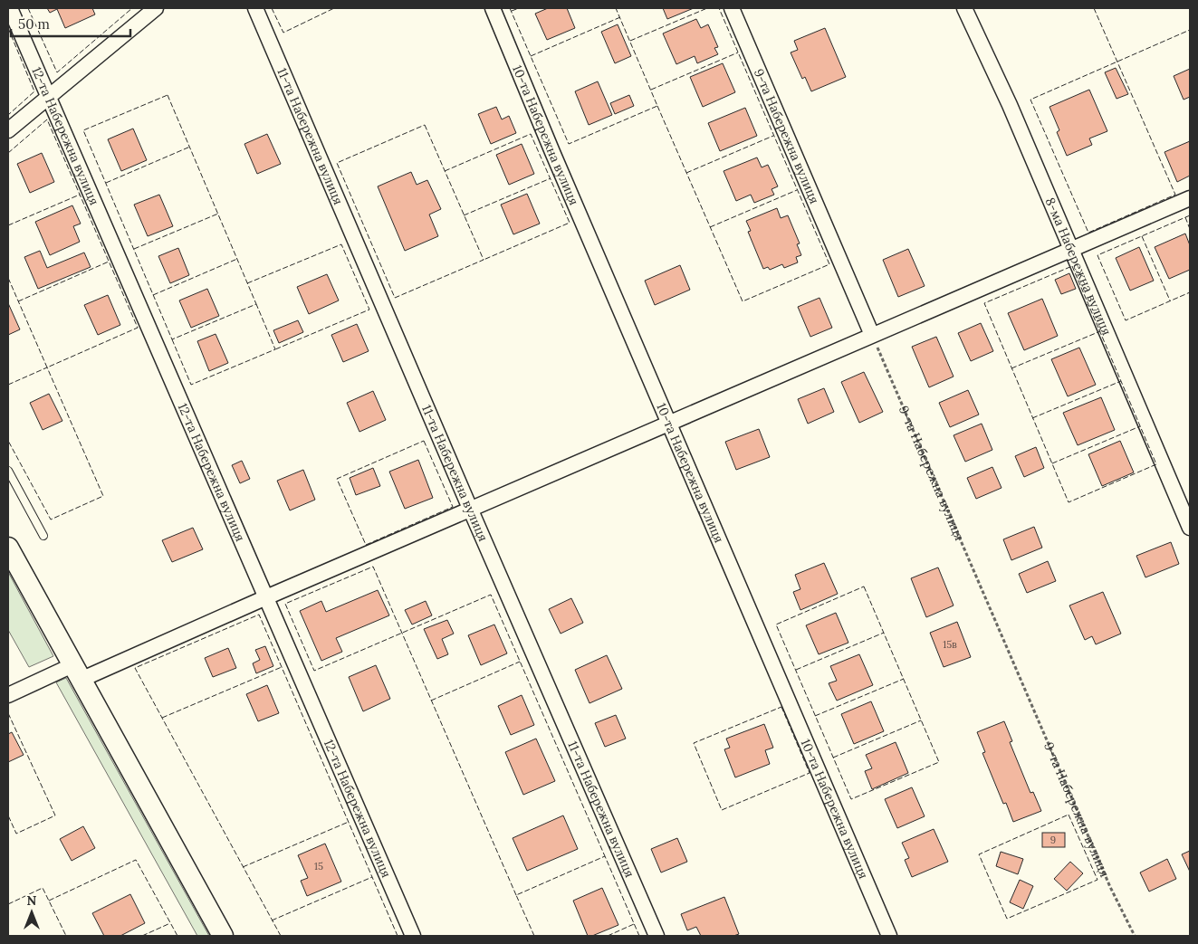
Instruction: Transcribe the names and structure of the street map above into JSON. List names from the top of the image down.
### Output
{
  "streets": {
    "street": [
      "12-та Набережна вулиця",
      "11-та Набережна вулиця",
      "10-та Набережна вулиця",
      "9-та Набережна вулиця",
      "8-ма Набережна вулиця"
    ]
  },
  "house_numbers": ["15в", "9", "15"],
  "scale_bar": "50 m",
  "north": "top"
}
